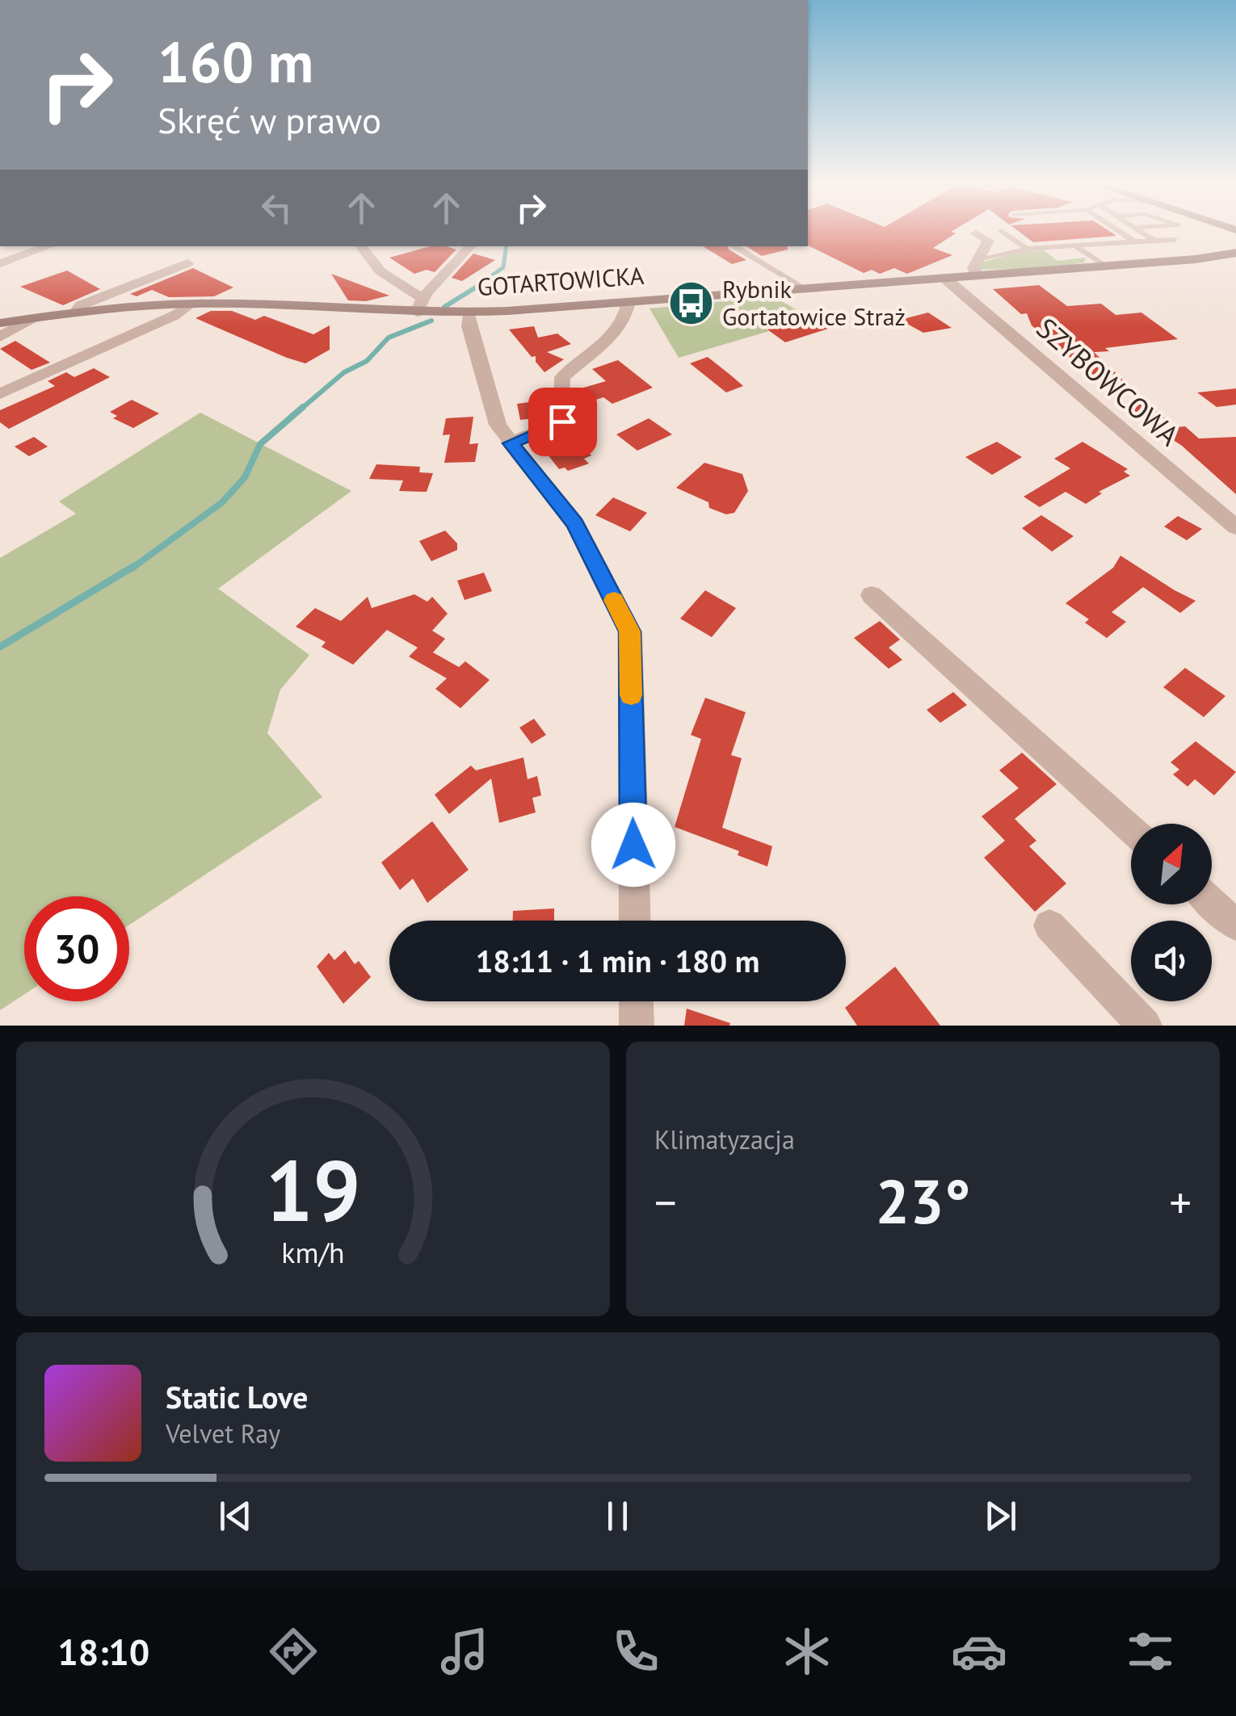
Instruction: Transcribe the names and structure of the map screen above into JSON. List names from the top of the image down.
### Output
{
  "streets": {
    "street": ["GOTARTOWICKA", "SZYBOWCOWA"]
  },
  "crossings": [
    ["GOTARTOWICKA", "SZYBOWCOWA"]
  ],
  "places": {
    "bus stop": ["Rybnik Gortatowice Straż"]
  },
  "north": "top right",
  "page": {
    "turn": ["160 m", "Skręć w prawo"],
    "limit": "30",
    "trip": "18:11 · 1 min · 180 m",
    "tile": "Klimatyzacja",
    "heat": ["−", "23°", "+"],
    "song": ["Static Love", "Velvet Ray"],
    "tabs": "18:10",
    "gauge": ["19", "km/h"]
  }
}
